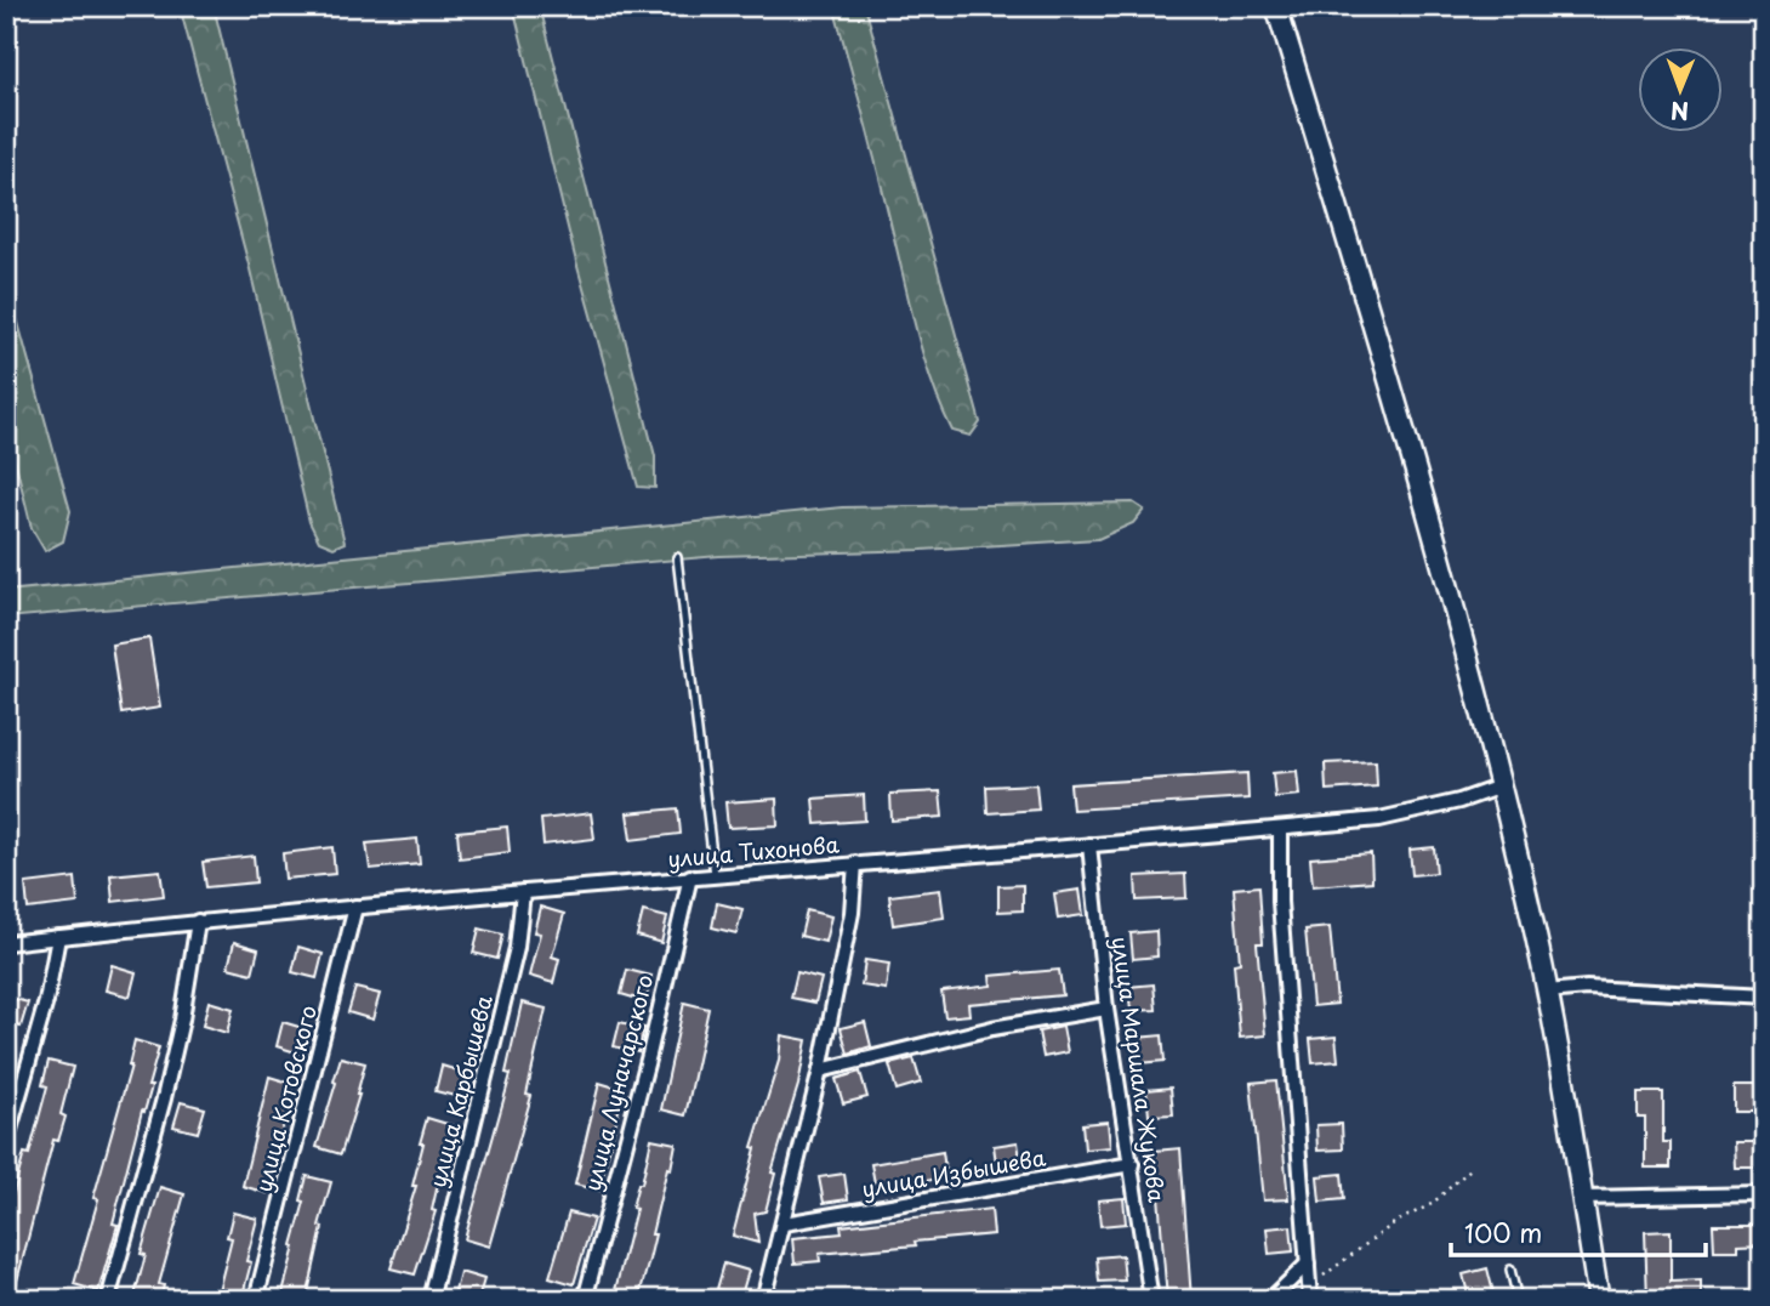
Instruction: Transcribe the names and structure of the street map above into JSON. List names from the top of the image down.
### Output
{
  "streets": {
    "street": [
      "улица Тихонова",
      "улица Маршала Жукова",
      "улица Луначарского",
      "улица Карбышева",
      "улица Котовского",
      "улица Избышева"
    ]
  },
  "crossings": [
    ["улица Тихонова", "улица Маршала Жукова"],
    ["улица Тихонова", "улица Луначарского"],
    ["улица Тихонова", "улица Карбышева"],
    ["улица Тихонова", "улица Котовского"],
    ["улица Маршала Жукова", "улица Избышева"]
  ],
  "scale_bar": "100 m",
  "north": "bottom"
}
